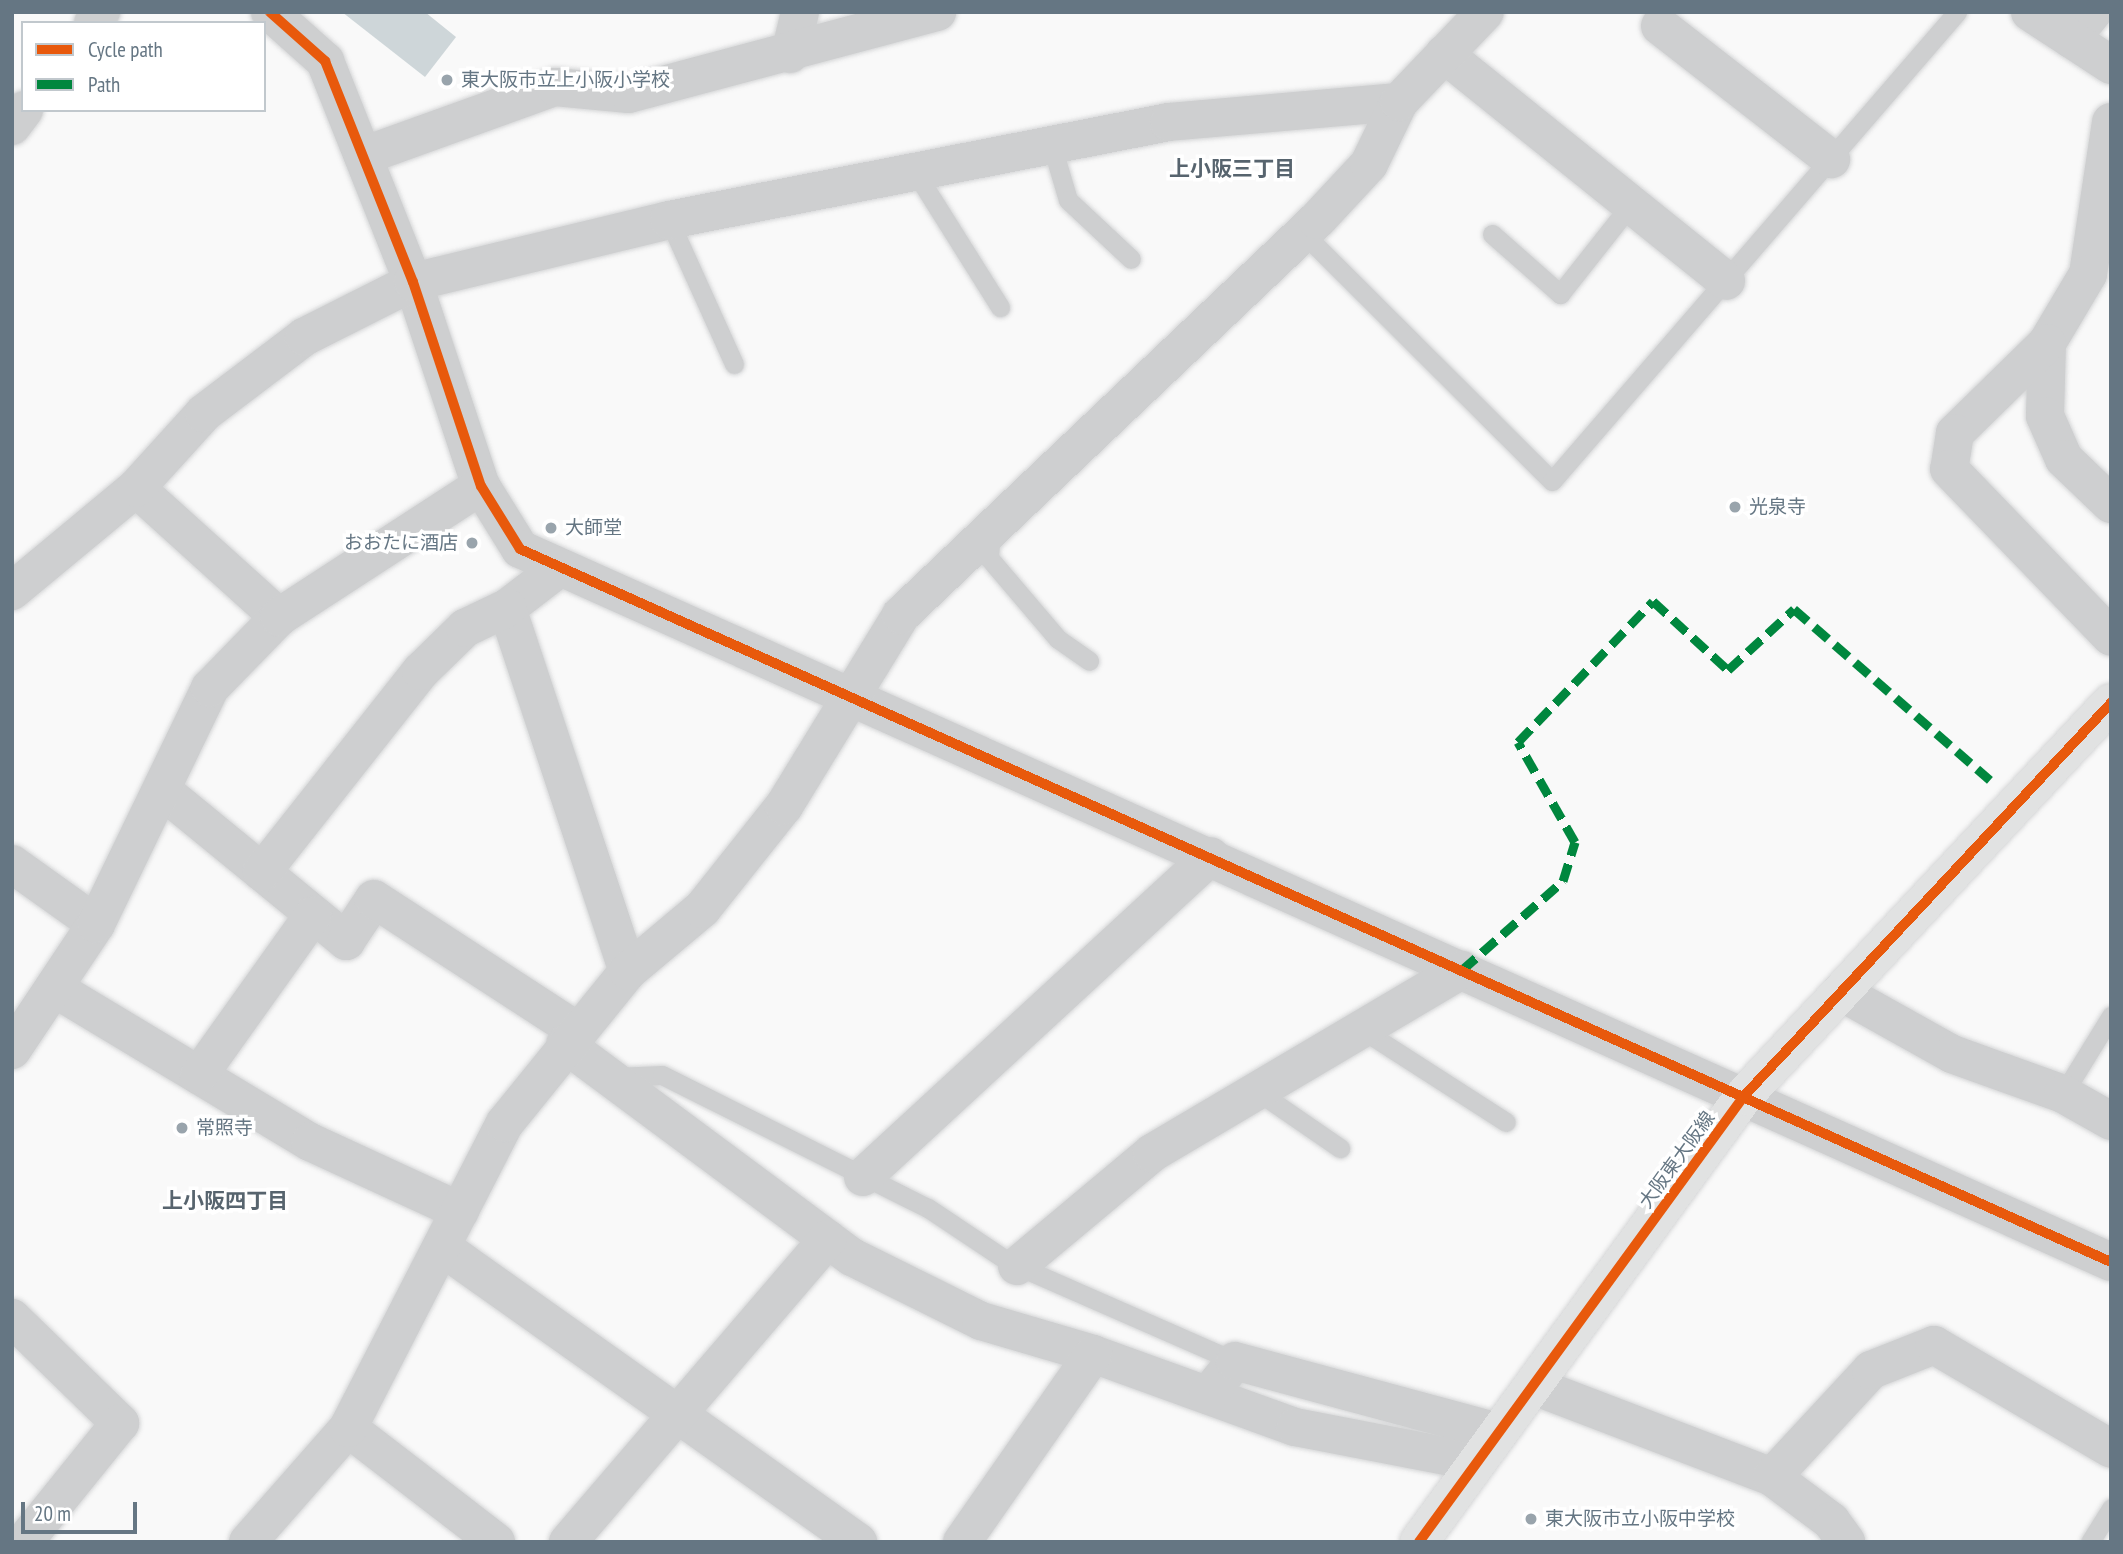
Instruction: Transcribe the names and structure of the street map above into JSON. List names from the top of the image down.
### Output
{
  "streets": {
    "main road": ["大阪東大阪線"]
  },
  "districts": ["上小阪三丁目", "上小阪四丁目"],
  "places": [
    "東大阪市立上小阪小学校",
    "光泉寺",
    "大師堂",
    "おおたに酒店",
    "常照寺",
    "東大阪市立小阪中学校"
  ],
  "legend": ["Cycle path", "Path"],
  "scale_bar": "20 m"
}
